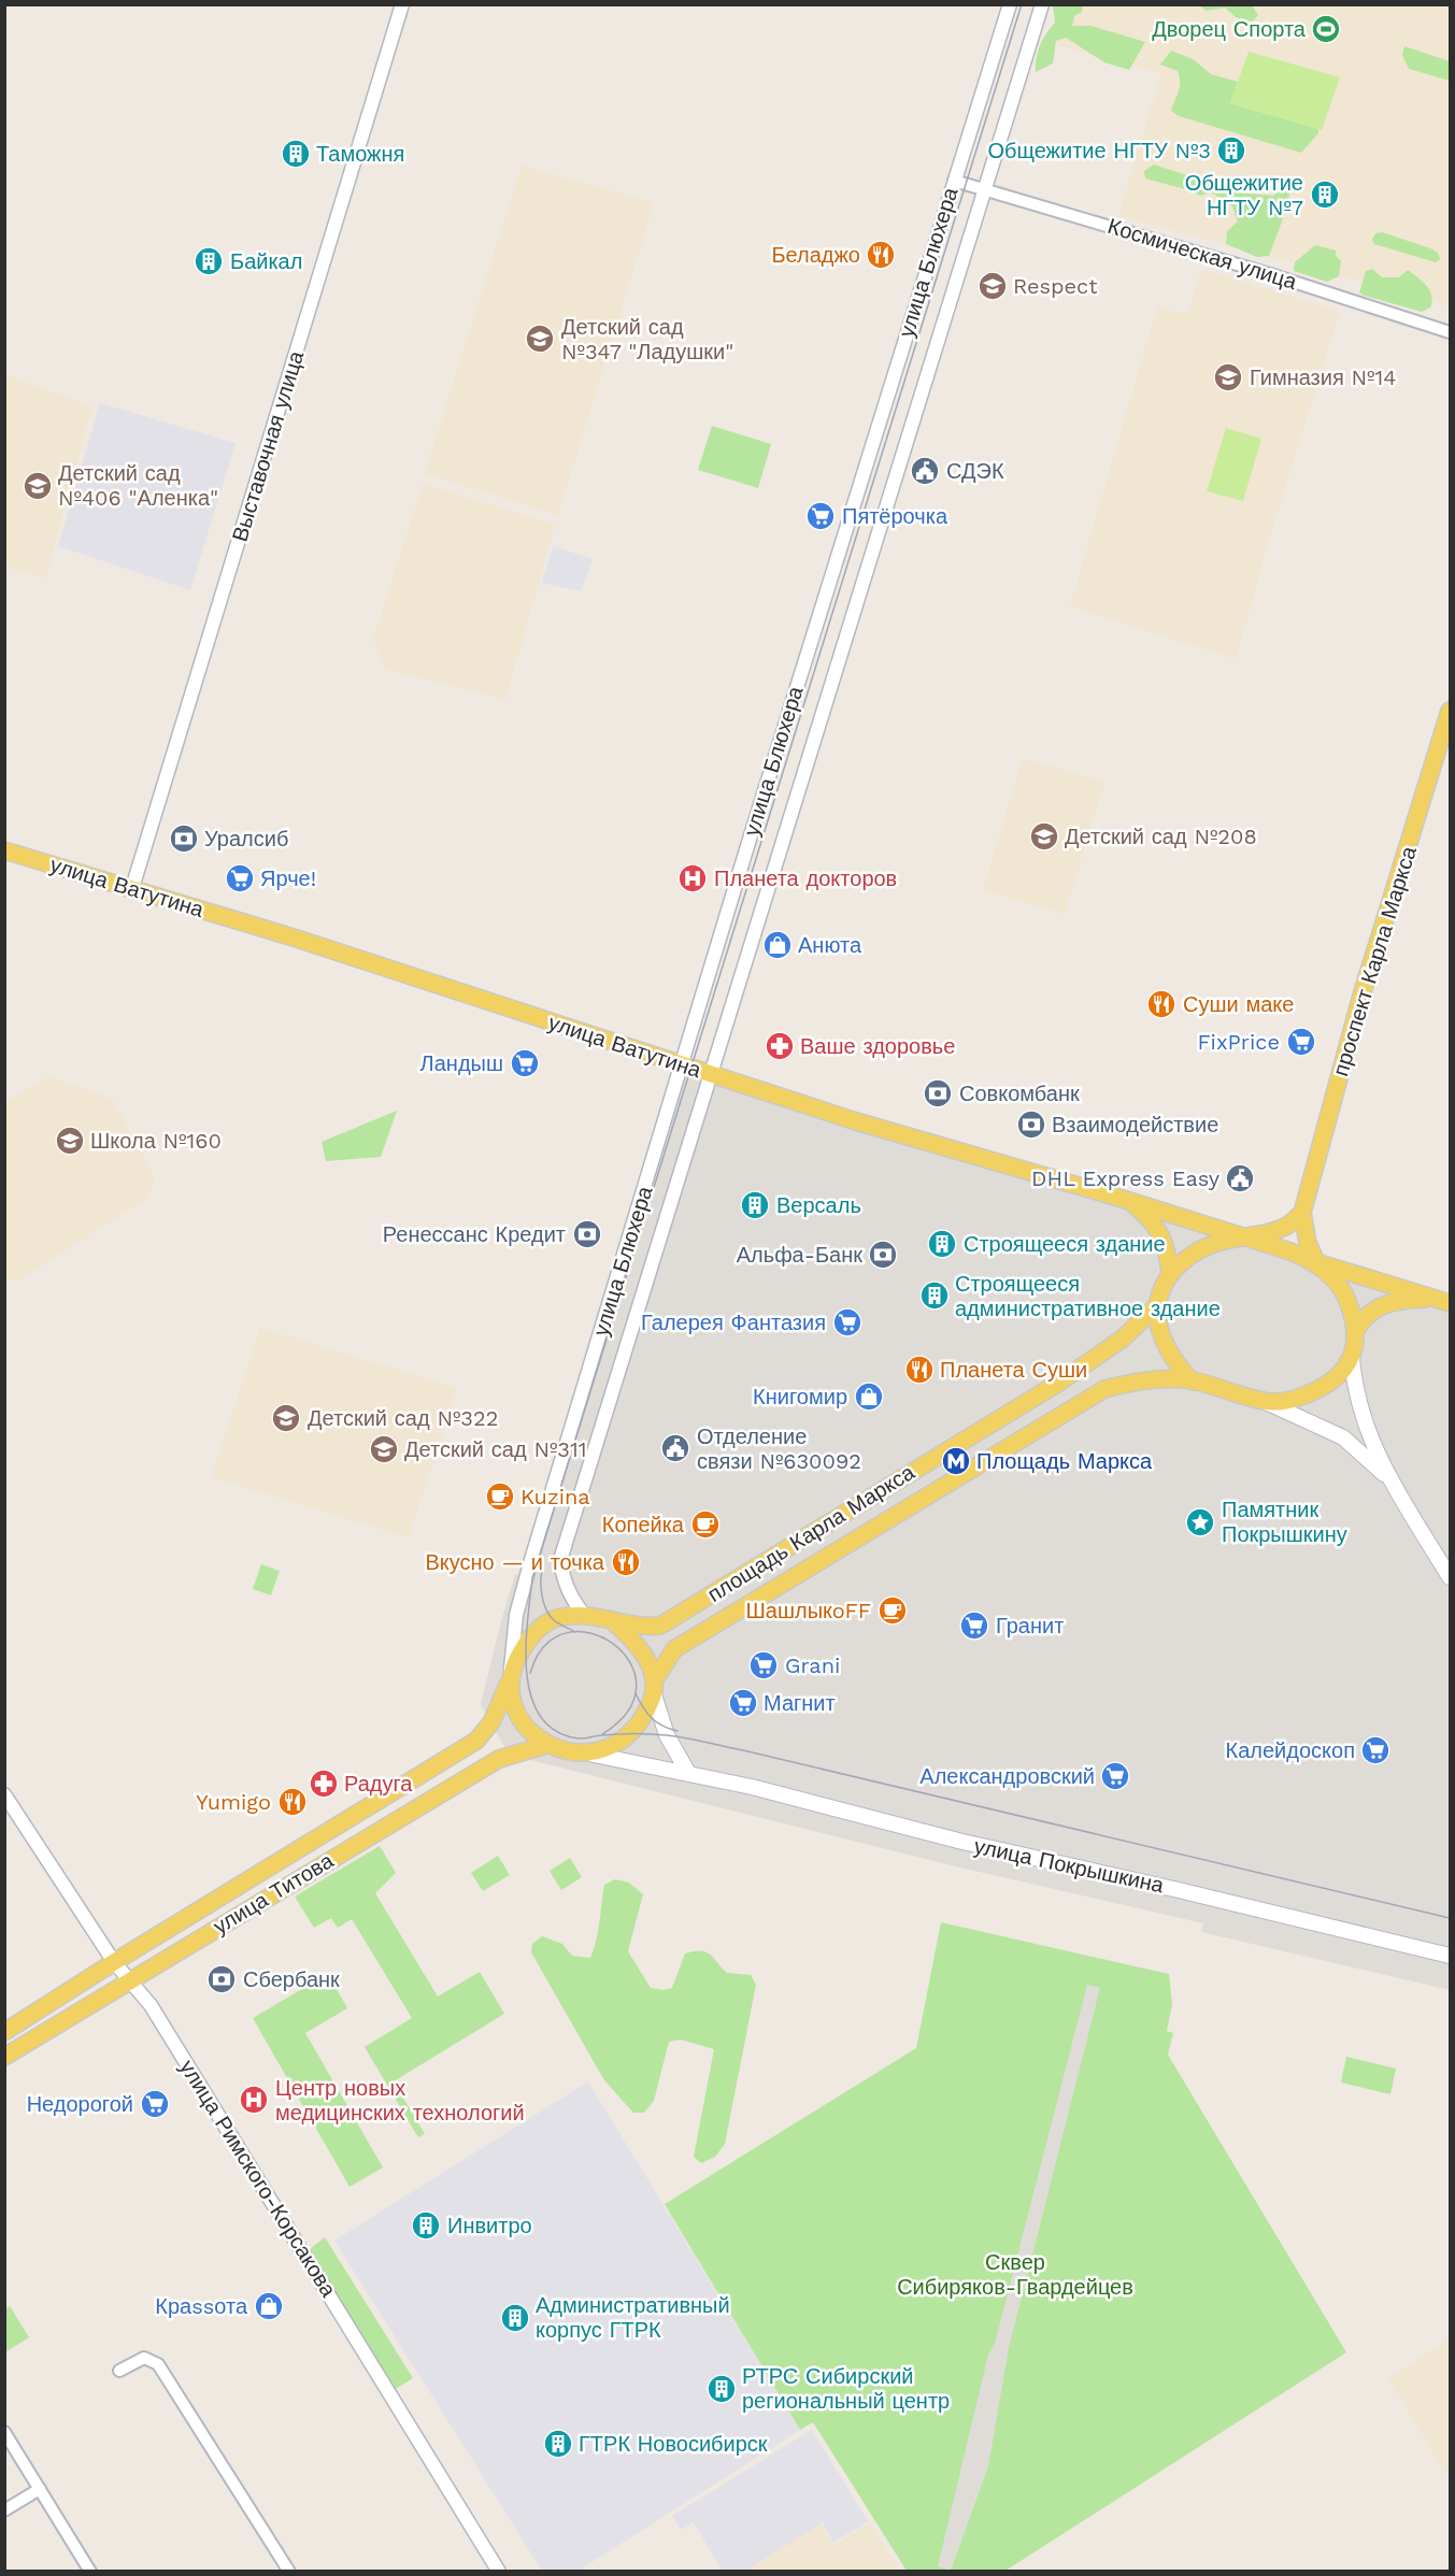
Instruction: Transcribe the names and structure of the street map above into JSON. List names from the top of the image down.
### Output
{
  "streets": {
    "main road": [
      "улица Ватутина",
      "проспект Карла Маркса",
      "площадь Карла Маркса",
      "улица Покрышкина",
      "улица Титова"
    ],
    "street": [
      "Космическая улица",
      "улица Блюхера",
      "Выставочная улица",
      "улица Римского-Корсакова"
    ]
  },
  "crossings": [
    ["Космическая улица", "улица Блюхера"],
    ["улица Блюхера", "улица Ватутина"],
    ["улица Блюхера", "площадь Карла Маркса"],
    ["улица Блюхера", "улица Покрышкина"],
    ["улица Блюхера", "улица Титова"],
    ["Выставочная улица", "улица Ватутина"],
    ["улица Ватутина", "площадь Карла Маркса"],
    ["проспект Карла Маркса", "площадь Карла Маркса"],
    ["площадь Карла Маркса", "улица Покрышкина"],
    ["площадь Карла Маркса", "улица Титова"],
    ["улица Покрышкина", "улица Титова"],
    ["улица Титова", "улица Римского-Корсакова"]
  ],
  "parks": ["Сквер Сибиряков-Гвардейцев"],
  "places": {
    "sports": ["Дворец Спорта"],
    "building": [
      "Общежитие НГТУ №3",
      "Таможня",
      "Общежитие НГТУ №7",
      "Байкал",
      "Версаль",
      "Строящееся здание",
      "Строящееся административное здание",
      "Инвитро",
      "Административный корпус ГТРК",
      "РТРС Сибирский региональный центр",
      "ГТРК Новосибирск"
    ],
    "restaurant": [
      "Беладжо",
      "Суши маке",
      "Планета Суши",
      "Вкусно — и точка",
      "Yumigo"
    ],
    "school or university": [
      "Respect",
      "Детский сад №347 \"Ладушки\"",
      "Гимназия №14",
      "Детский сад №406 \"Аленка\"",
      "Детский сад №208",
      "Школа №160",
      "Детский сад №322",
      "Детский сад №311"
    ],
    "public building": ["СДЭК", "DHL Express Easy", "Отделение связи №630092"],
    "supermarket": [
      "Пятёрочка",
      "Ярче!",
      "FixPrice",
      "Ландыш",
      "Галерея Фантазия",
      "Гранит",
      "Grani",
      "Магнит",
      "Калейдоскоп",
      "Александровский",
      "Недорогой"
    ],
    "bank": [
      "Уралсиб",
      "Совкомбанк",
      "Взаимодействие",
      "Ренессанс Кредит",
      "Альфа-Банк",
      "Сбербанк"
    ],
    "hospital": ["Планета докторов", "Центр новых медицинских технологий"],
    "shop": ["Анюта", "Книгомир", "Краssота"],
    "pharmacy": ["Ваше здоровье", "Радуга"],
    "metro station": ["Площадь Маркса"],
    "cafe": ["Kuzina", "Копейка", "ШашлыкoFF"],
    "place": ["Памятник Покрышкину"]
  }
}
